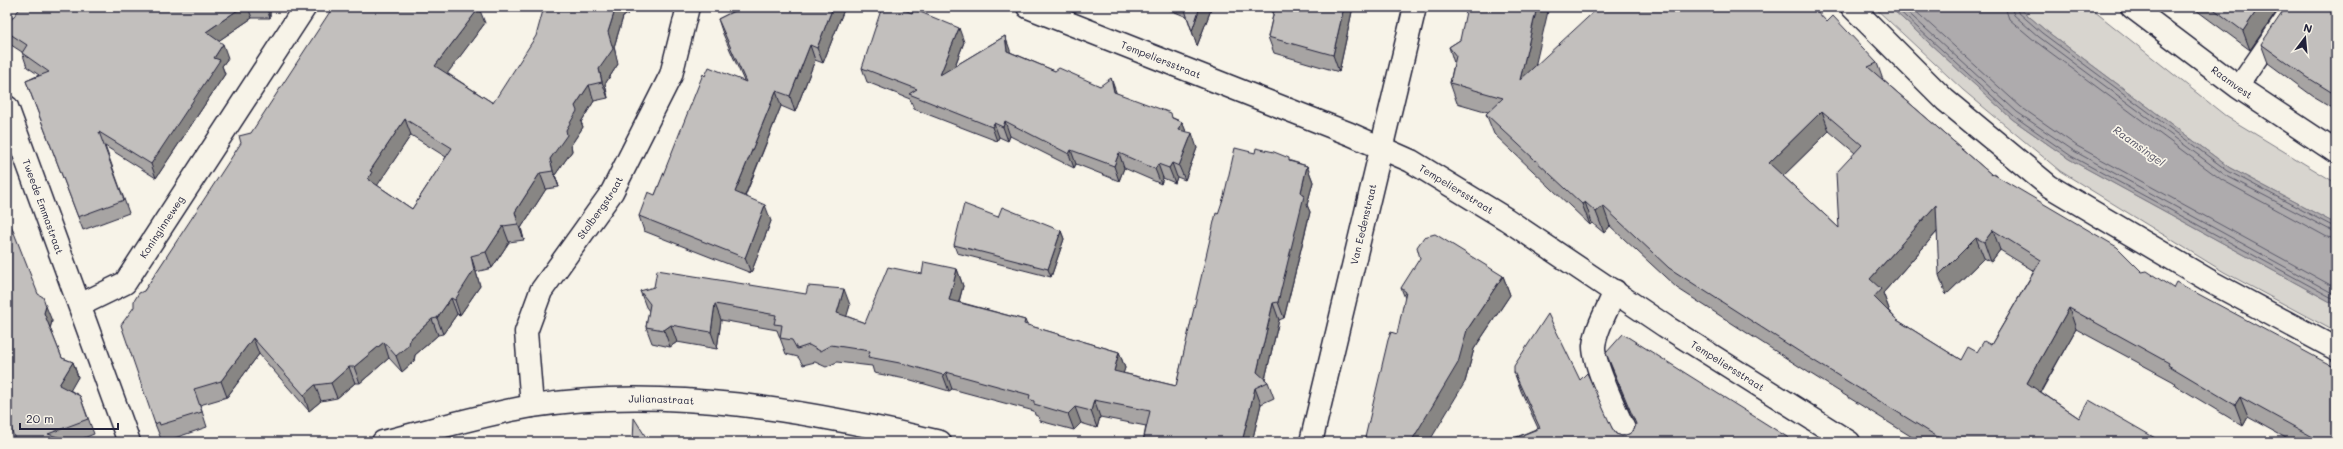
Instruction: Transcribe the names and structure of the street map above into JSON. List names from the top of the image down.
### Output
{
  "streets": {
    "street": [
      "Tempeliersstraat",
      "Raamvest",
      "Tweede Emmastraat",
      "Stolbergstraat",
      "Van Eedenstraat",
      "Koninginneweg",
      "Julianastraat"
    ]
  },
  "crossings": [
    ["Tempeliersstraat", "Van Eedenstraat"],
    ["Tweede Emmastraat", "Koninginneweg"],
    ["Stolbergstraat", "Julianastraat"]
  ],
  "water": ["Raamsingel"],
  "scale_bar": "20 m",
  "north": "top"
}
